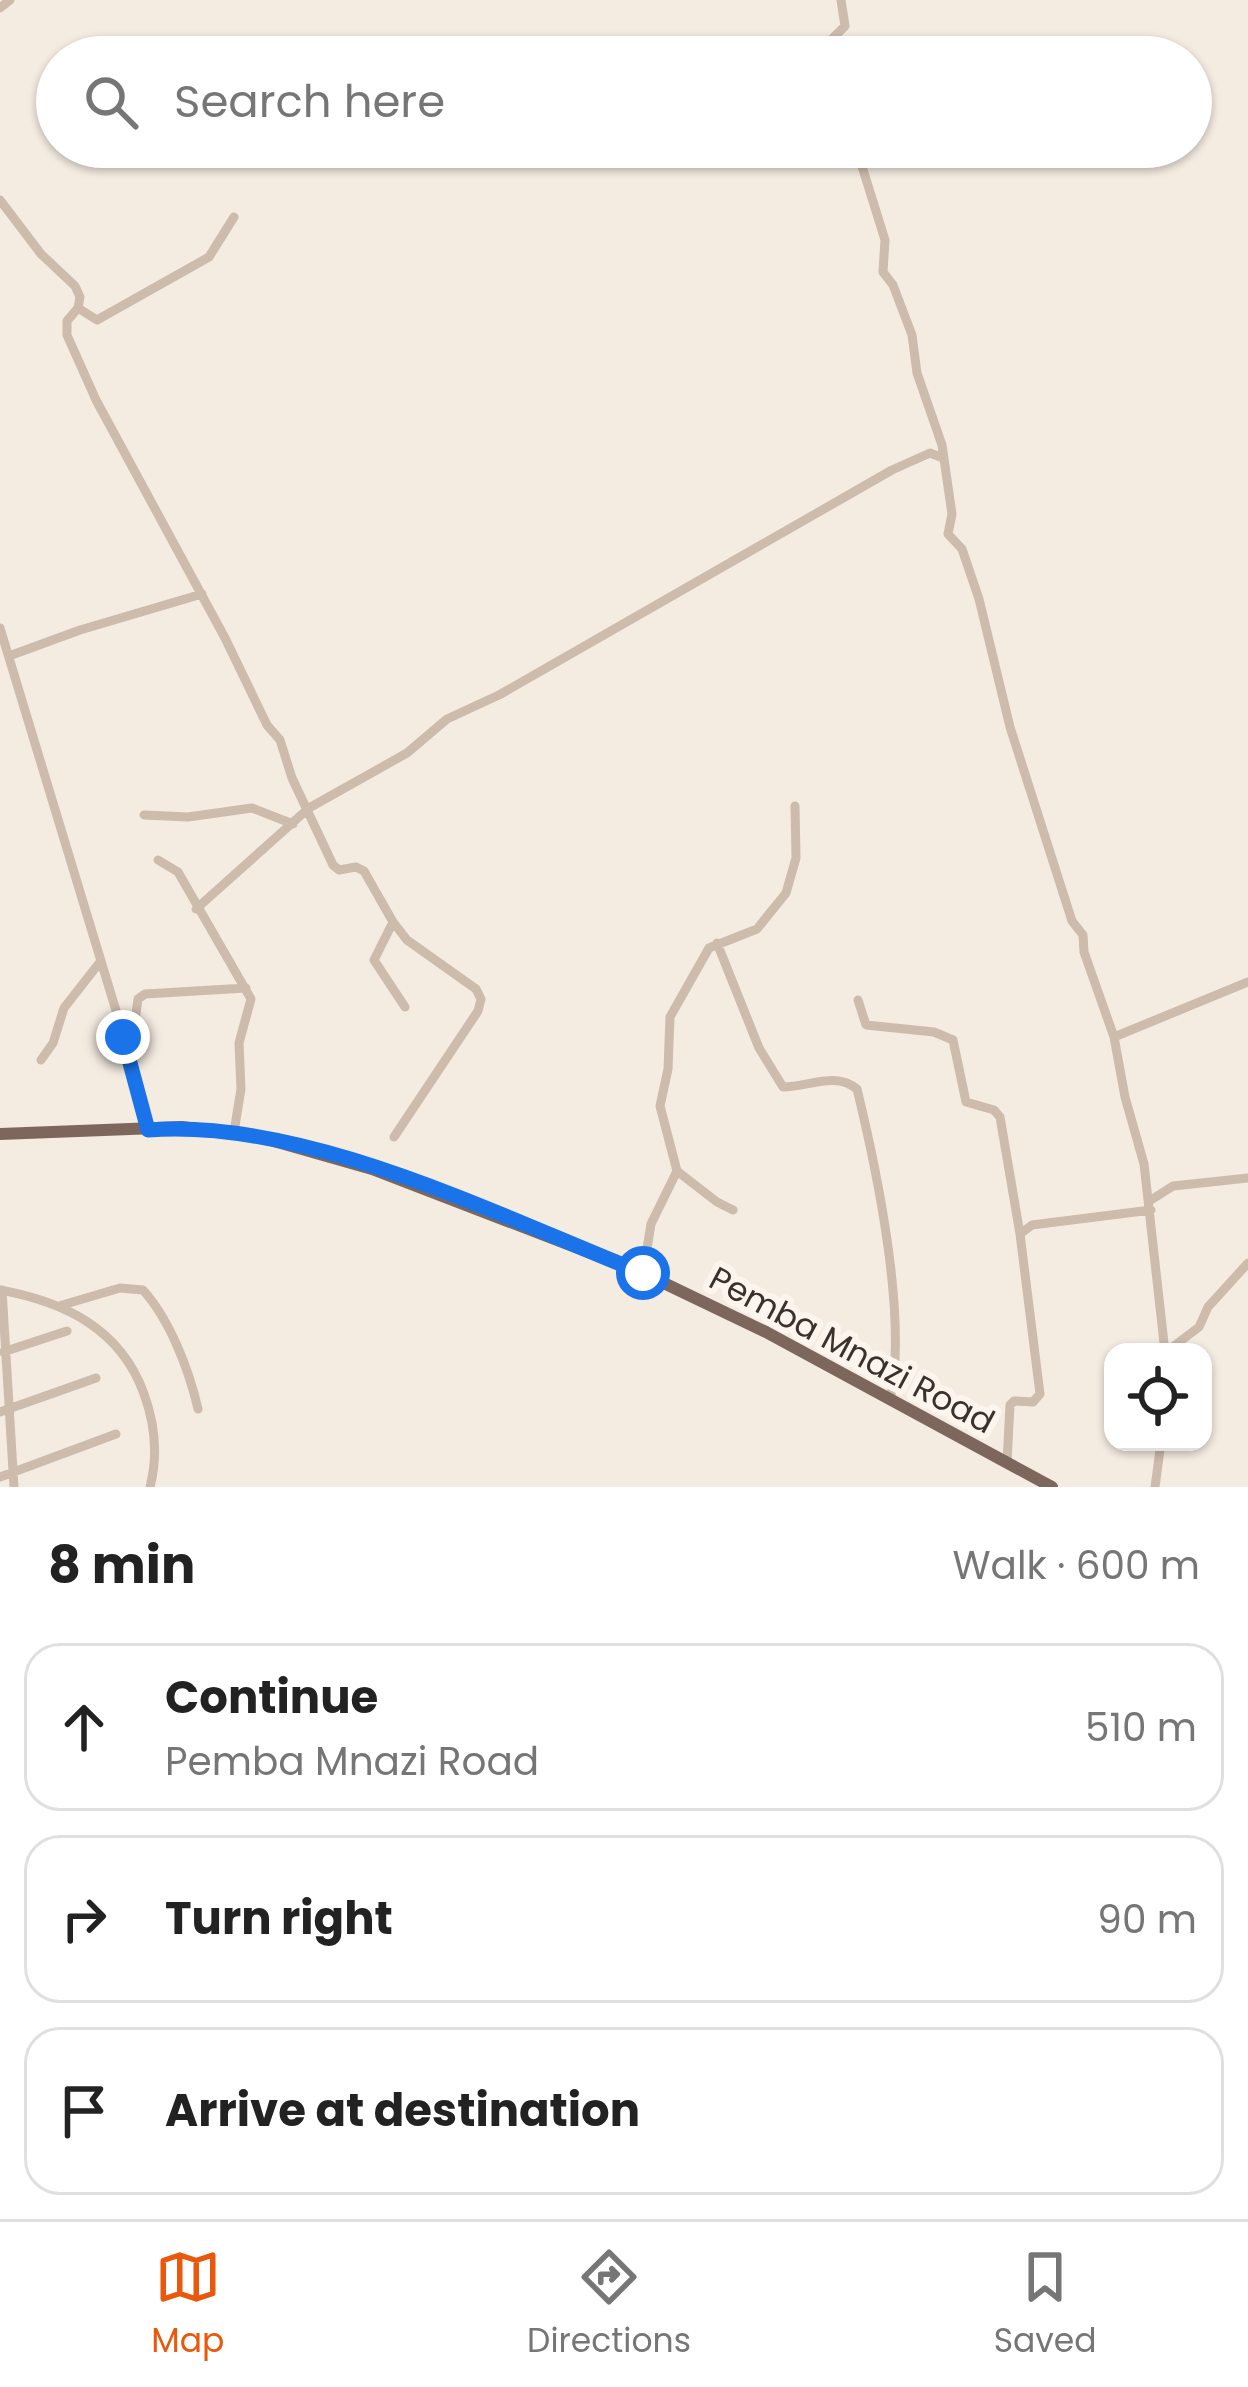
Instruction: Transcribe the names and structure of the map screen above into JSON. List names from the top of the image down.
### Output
{
  "streets": {
    "main road": ["Pemba Mnazi Road"]
  },
  "page": {
    "search": "Search here",
    "heading": ["8 min", "Walk · 600 m"],
    "list": [
      ["Continue", "Pemba Mnazi Road", "510 m"],
      ["Turn right", "90 m"],
      "Arrive at destination"
    ],
    "nav": ["Map", "Directions", "Saved"]
  }
}
